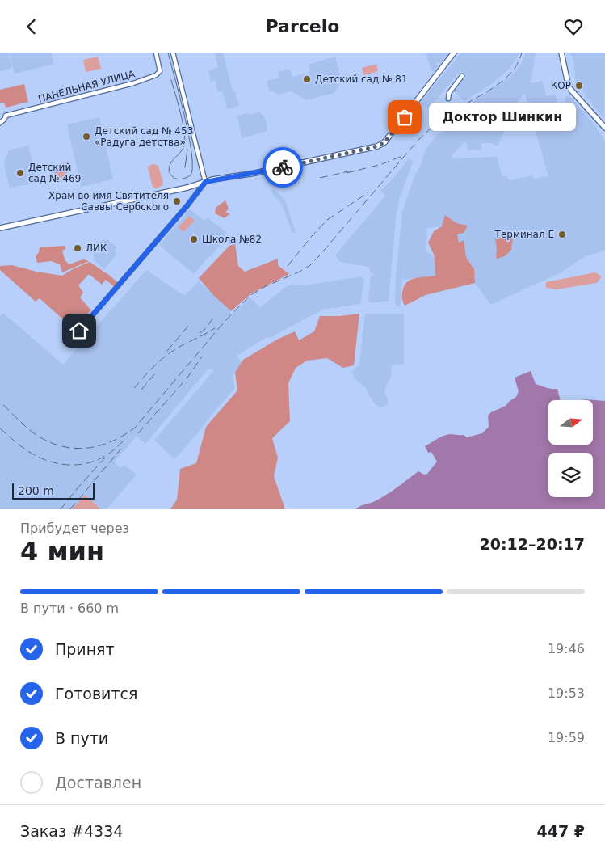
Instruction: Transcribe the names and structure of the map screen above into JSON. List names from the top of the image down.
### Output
{
  "streets": {
    "street": ["ПАНЕЛЬНАЯ УЛИЦА"]
  },
  "places": [
    "Детский сад № 81",
    "КОР",
    "Доктор Шинкин",
    "Детский сад № 453 «Радуга детства»",
    "Детский сад № 469",
    "Храм во имя Святителя Саввы Сербского",
    "Терминал Е",
    "Школа №82",
    "ЛИК"
  ],
  "scale_bar": "200 m",
  "north": "right",
  "page": {
    "header": "Parcelo",
    "bubble": "Доктор Шинкин",
    "scale": "200 m",
    "heading": ["4 мин", "Прибудет через", "20:12–20:17"],
    "panel": ["Заказ #4334", "447 ₽"],
    "bar": "В пути · 660 m",
    "list": [
      ["Принят", "19:46"],
      ["Готовится", "19:53"],
      ["В пути", "19:59"],
      "Доставлен"
    ]
  }
}
